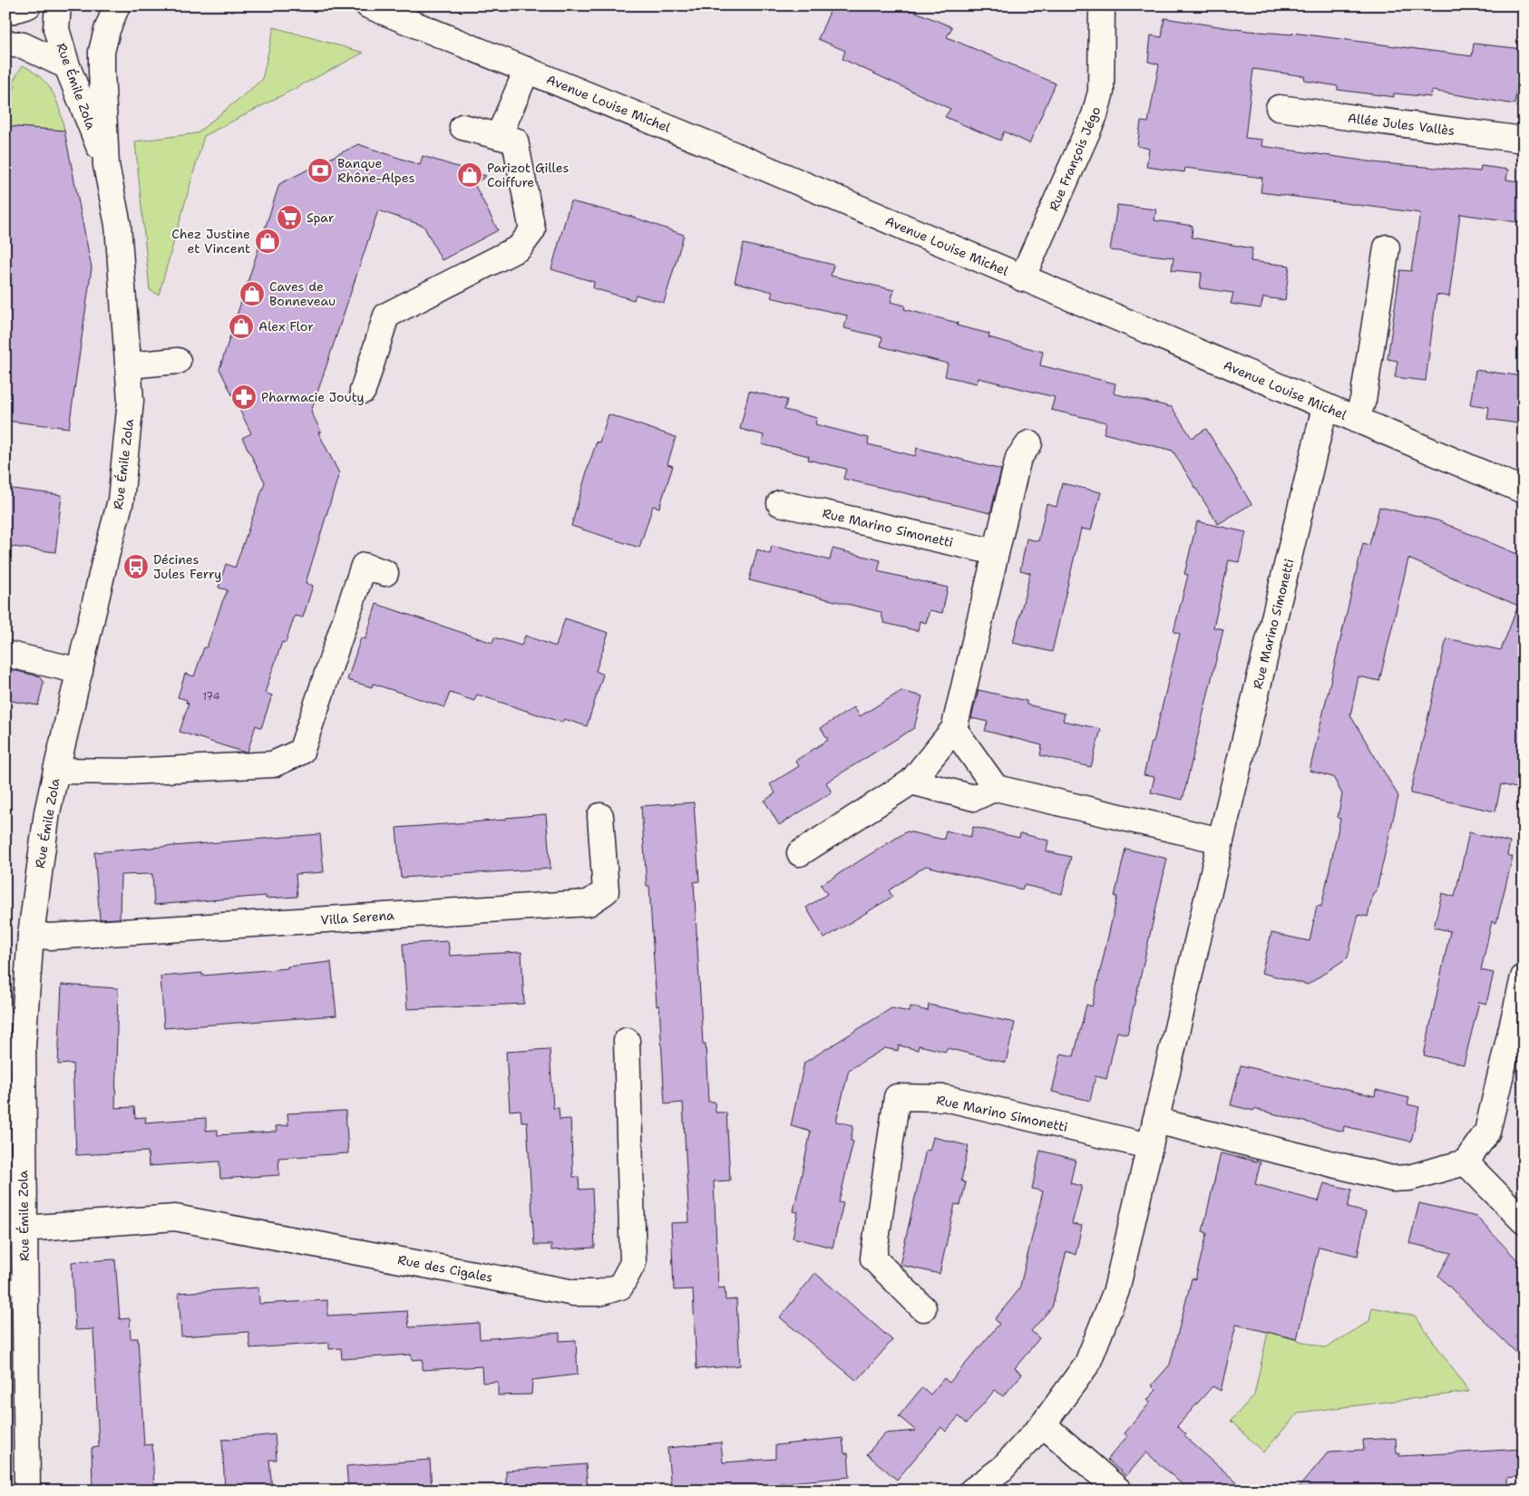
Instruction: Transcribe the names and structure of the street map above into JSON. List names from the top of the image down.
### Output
{
  "streets": {
    "street": [
      "Rue Émile Zola",
      "Avenue Louise Michel",
      "Allée Jules Vallès",
      "Rue François Jégo",
      "Rue Marino Simonetti",
      "Villa Serena",
      "Rue des Cigales"
    ]
  },
  "crossings": [
    ["Rue Émile Zola", "Villa Serena"],
    ["Rue Émile Zola", "Rue des Cigales"],
    ["Avenue Louise Michel", "Rue François Jégo"],
    ["Avenue Louise Michel", "Rue Marino Simonetti"]
  ],
  "places": {
    "bank": ["Banque Rhône-Alpes"],
    "shop": [
      "Parizot Gilles Coiffure",
      "Chez Justine et Vincent",
      "Caves de Bonneveau",
      "Alex Flor"
    ],
    "supermarket": ["Spar"],
    "pharmacy": ["Pharmacie Jouty"],
    "bus stop": ["Décines Jules Ferry"]
  },
  "house_numbers": ["174"]
}
